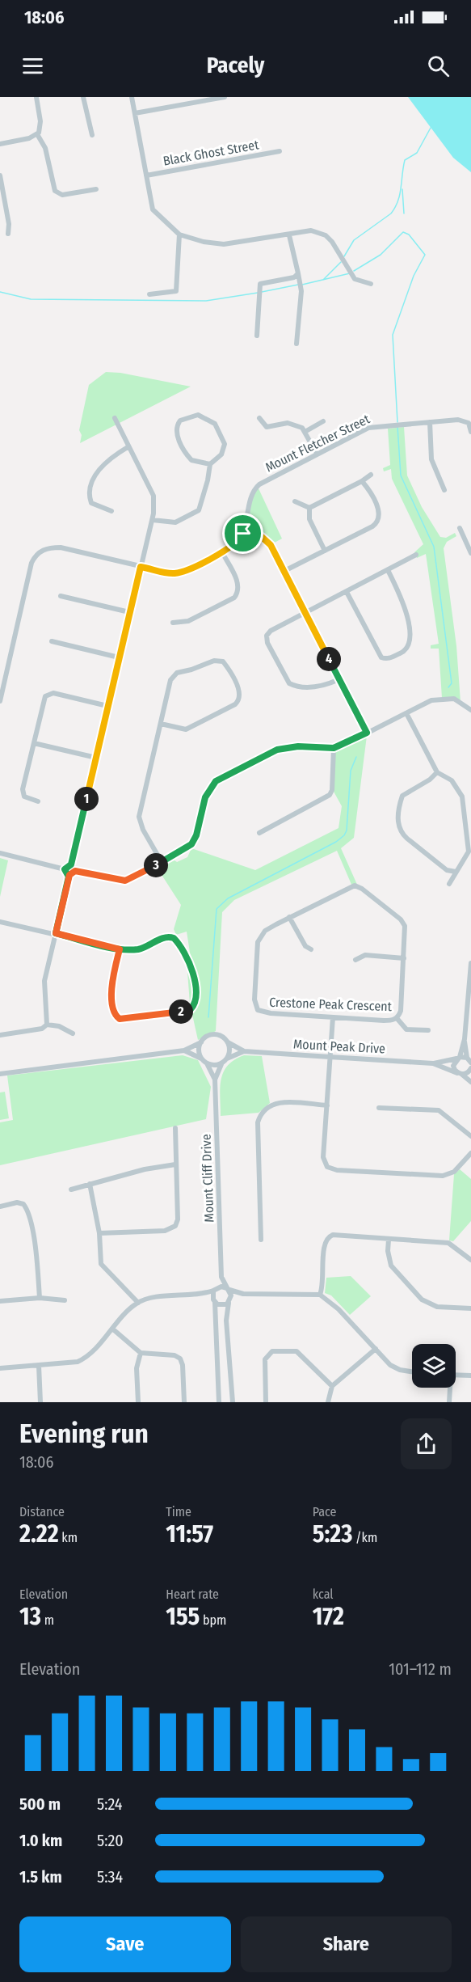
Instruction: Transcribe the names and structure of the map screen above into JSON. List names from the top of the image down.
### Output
{
  "streets": {
    "street": [
      "Black Ghost Street",
      "Mount Fletcher Street",
      "Crestone Peak Crescent",
      "Mount Peak Drive",
      "Mount Cliff Drive"
    ]
  },
  "crossings": [
    ["Mount Peak Drive", "Mount Cliff Drive"]
  ],
  "page": {
    "status": "18:06",
    "header": "Pacely",
    "pins": [
      "4",
      "1",
      "3",
      "2"
    ],
    "heading": ["Evening run", "18:06"],
    "stats": [
      ["Distance", "2.22 km"],
      ["Time", "11:57"],
      ["Pace", "5:23 /km"],
      ["Elevation", "13 m"],
      ["Heart rate", "155 bpm"],
      ["kcal", "172"]
    ],
    "chart": ["Elevation", "101–112 m"],
    "list": [
      {
        "name": "500 m",
        "note": "5:24"
      },
      {
        "name": "1.0 km",
        "note": "5:20"
      },
      {
        "name": "1.5 km",
        "note": "5:34"
      }
    ],
    "buttons": ["Save", "Share"]
  }
}
